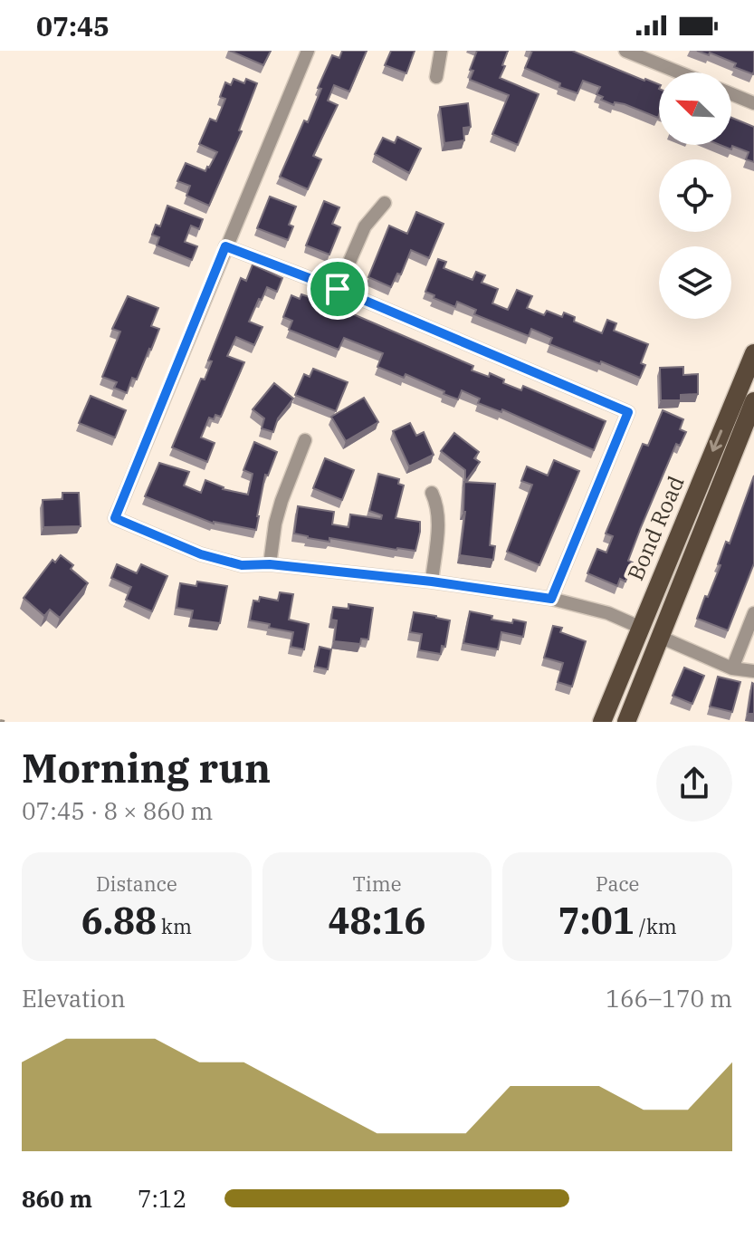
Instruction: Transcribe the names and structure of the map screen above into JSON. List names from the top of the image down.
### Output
{
  "streets": {
    "main road": ["Bond Road"]
  },
  "north": "top left",
  "page": {
    "status": "07:45",
    "heading": ["Morning run", "07:45 · 8 × 860 m"],
    "stats": [
      ["Distance", "6.88 km"],
      ["Time", "48:16"],
      ["Pace", "7:01 /km"]
    ],
    "chart": ["Elevation", "166–170 m"],
    "list": [
      {
        "name": "860 m",
        "note": "7:12"
      }
    ]
  }
}
